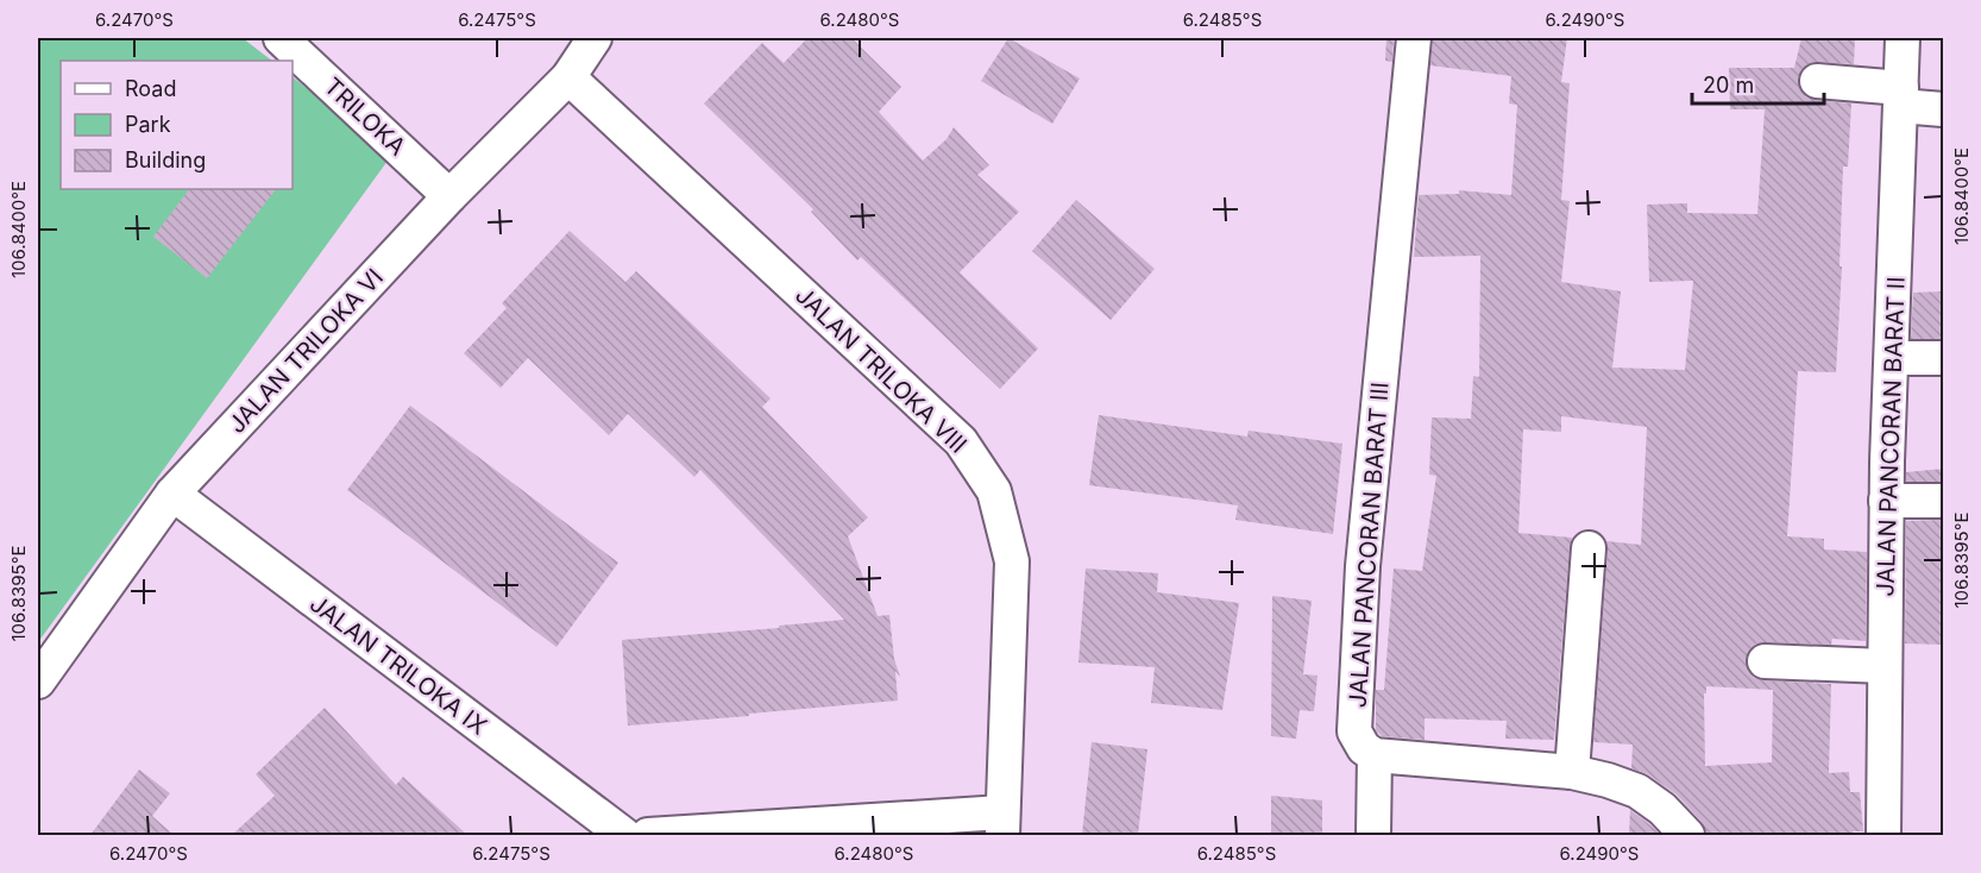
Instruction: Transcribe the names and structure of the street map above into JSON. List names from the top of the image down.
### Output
{
  "streets": {
    "street": [
      "TRILOKA",
      "JALAN TRILOKA VI",
      "JALAN TRILOKA VIII",
      "JALAN PANCORAN BARAT II",
      "JALAN PANCORAN BARAT III",
      "JALAN TRILOKA IX"
    ]
  },
  "crossings": [
    ["TRILOKA", "JALAN TRILOKA VI"],
    ["JALAN TRILOKA VI", "JALAN TRILOKA VIII"],
    ["JALAN TRILOKA VI", "JALAN TRILOKA IX"]
  ],
  "legend": ["Road", "Park", "Building"],
  "scale_bar": "20 m",
  "coordinates": [
    "6.2470°S",
    "6.2475°S",
    "6.2480°S",
    "6.2485°S",
    "6.2490°S",
    "106.8400°E",
    "106.8395°E"
  ]
}
